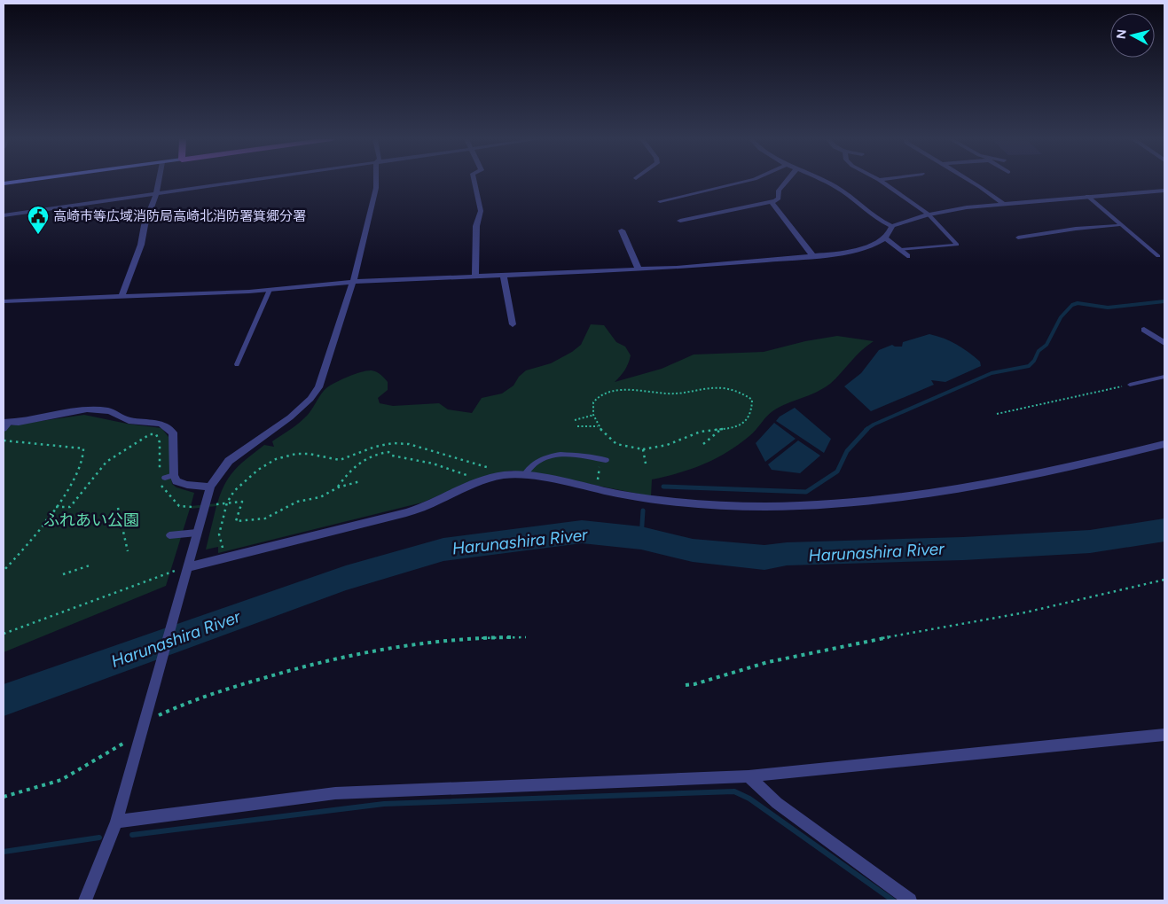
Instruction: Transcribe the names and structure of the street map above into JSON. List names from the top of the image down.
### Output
{
  "water": ["Harunashira River"],
  "parks": ["ふれあい公園"],
  "places": {
    "public building": ["高崎市等広域消防局高崎北消防署箕郷分署"]
  },
  "north": "left"
}
